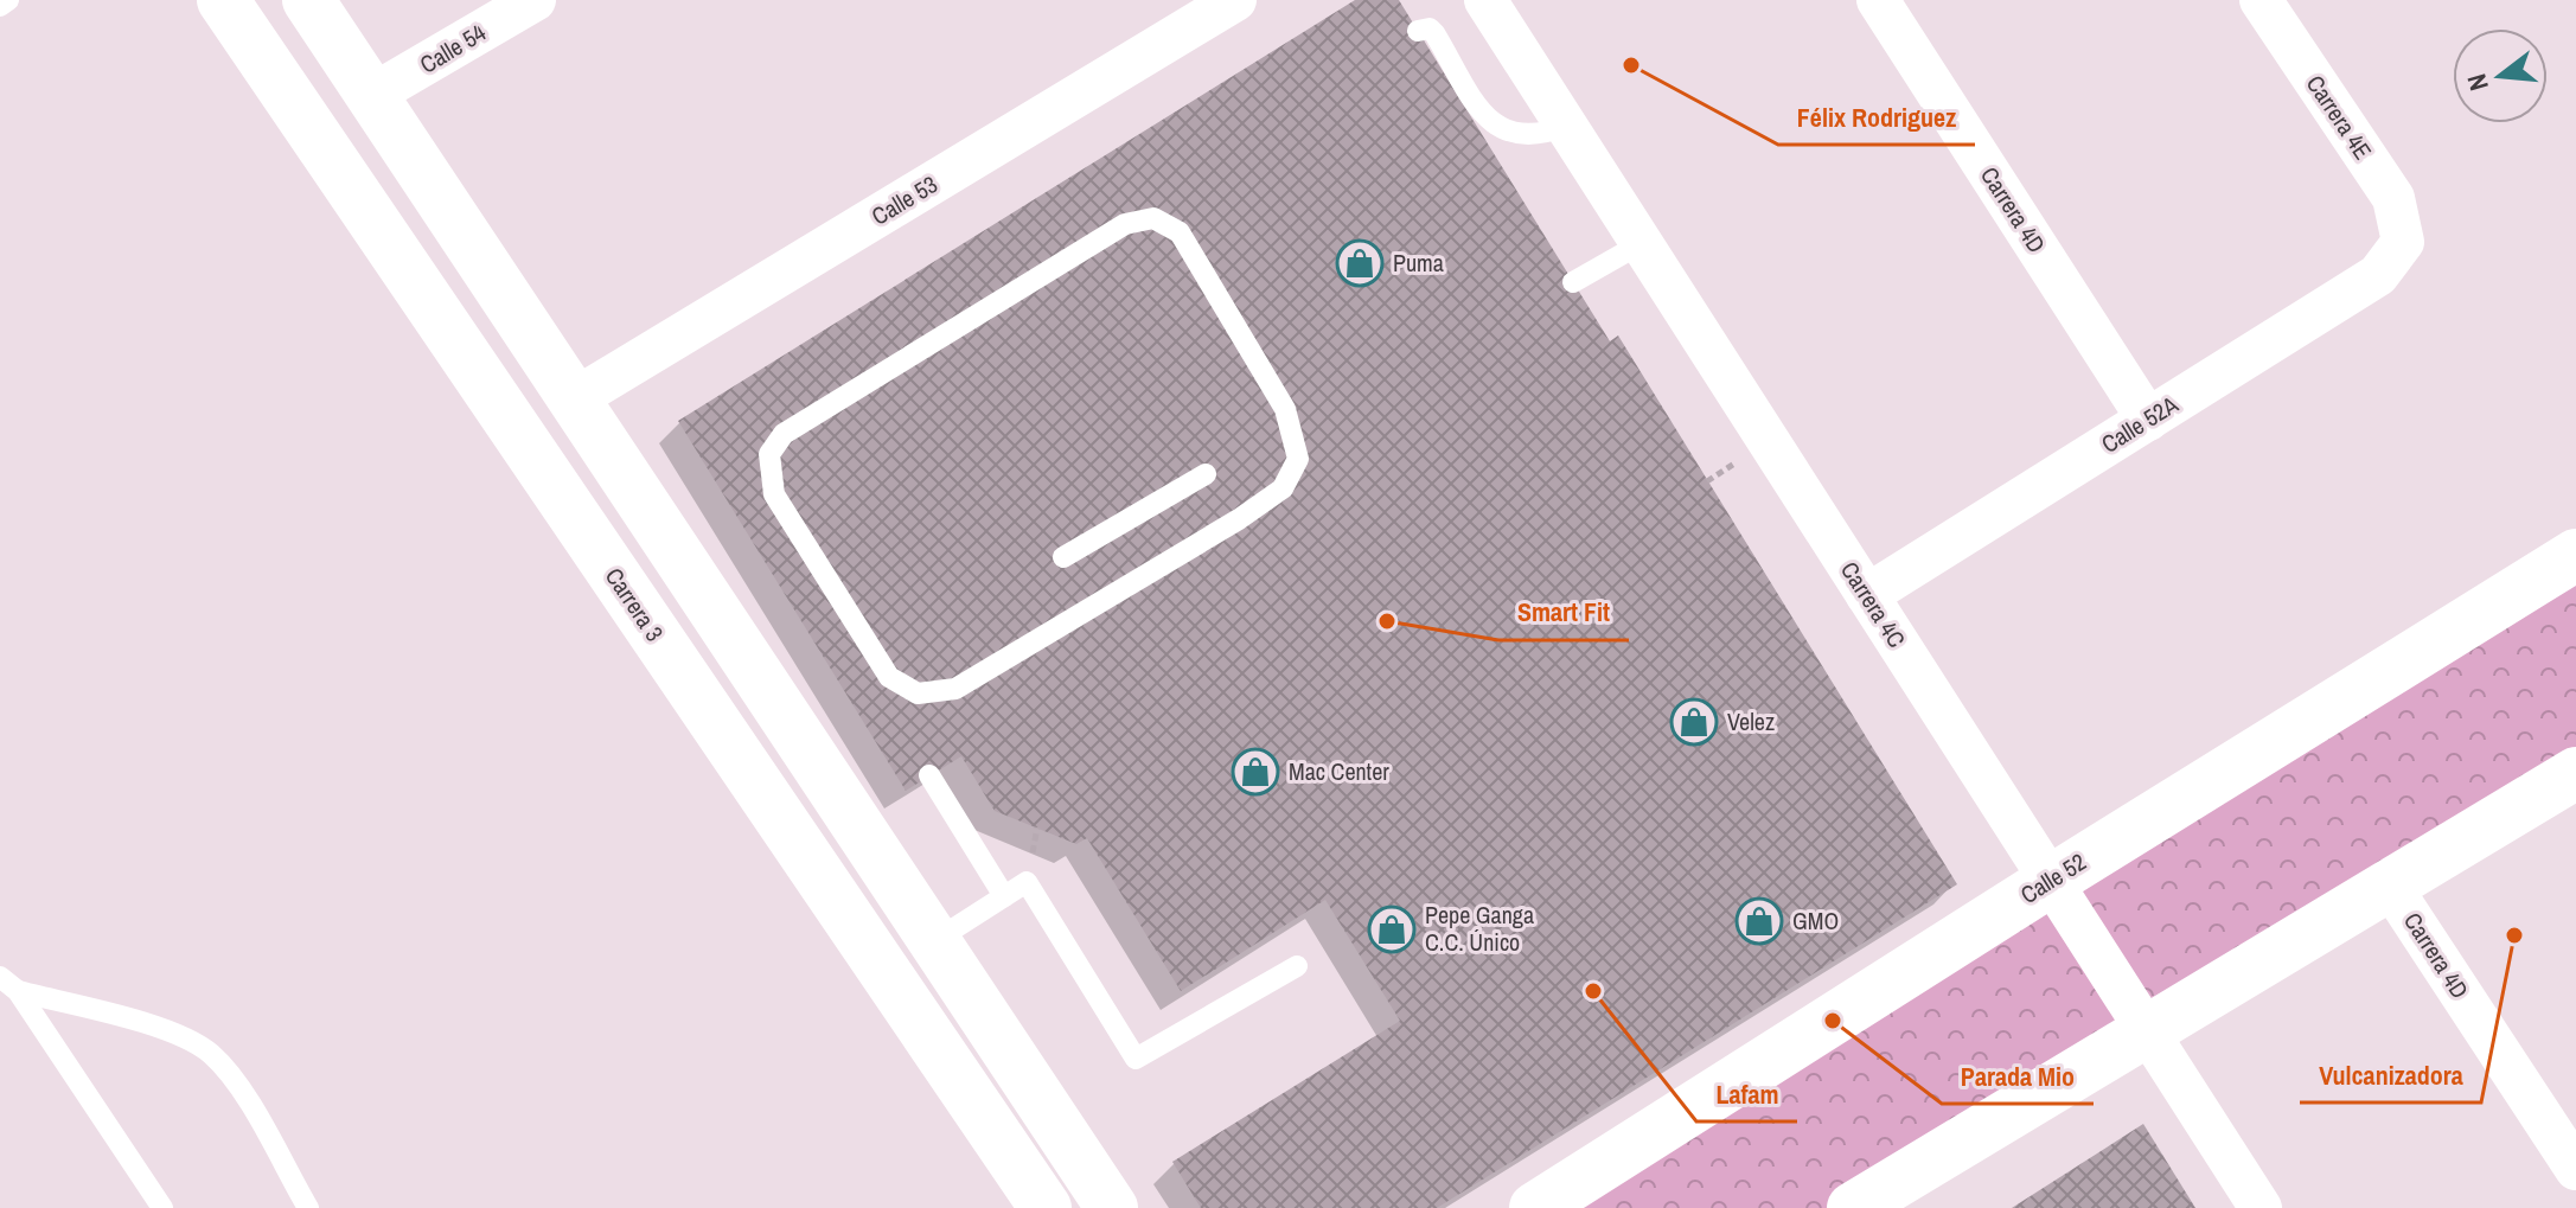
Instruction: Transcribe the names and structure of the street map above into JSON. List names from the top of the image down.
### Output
{
  "streets": {
    "street": [
      "Calle 54",
      "Carrera 4E",
      "Calle 53",
      "Carrera 4D",
      "Calle 52A",
      "Carrera 3",
      "Carrera 4C",
      "Calle 52"
    ]
  },
  "crossings": [
    ["Carrera 4E", "Calle 52A"],
    ["Carrera 4D", "Calle 52A"],
    ["Calle 52A", "Carrera 4C"],
    ["Carrera 4C", "Calle 52"]
  ],
  "places": {
    "other": [
      "Félix Rodriguez",
      "Smart Fit",
      "Vulcanizadora",
      "Lafam",
      "Parada Mio"
    ],
    "shop": [
      "Puma",
      "Velez",
      "Mac Center",
      "GMO",
      "Pepe Ganga C.C. Único"
    ]
  },
  "north": "left"
}
